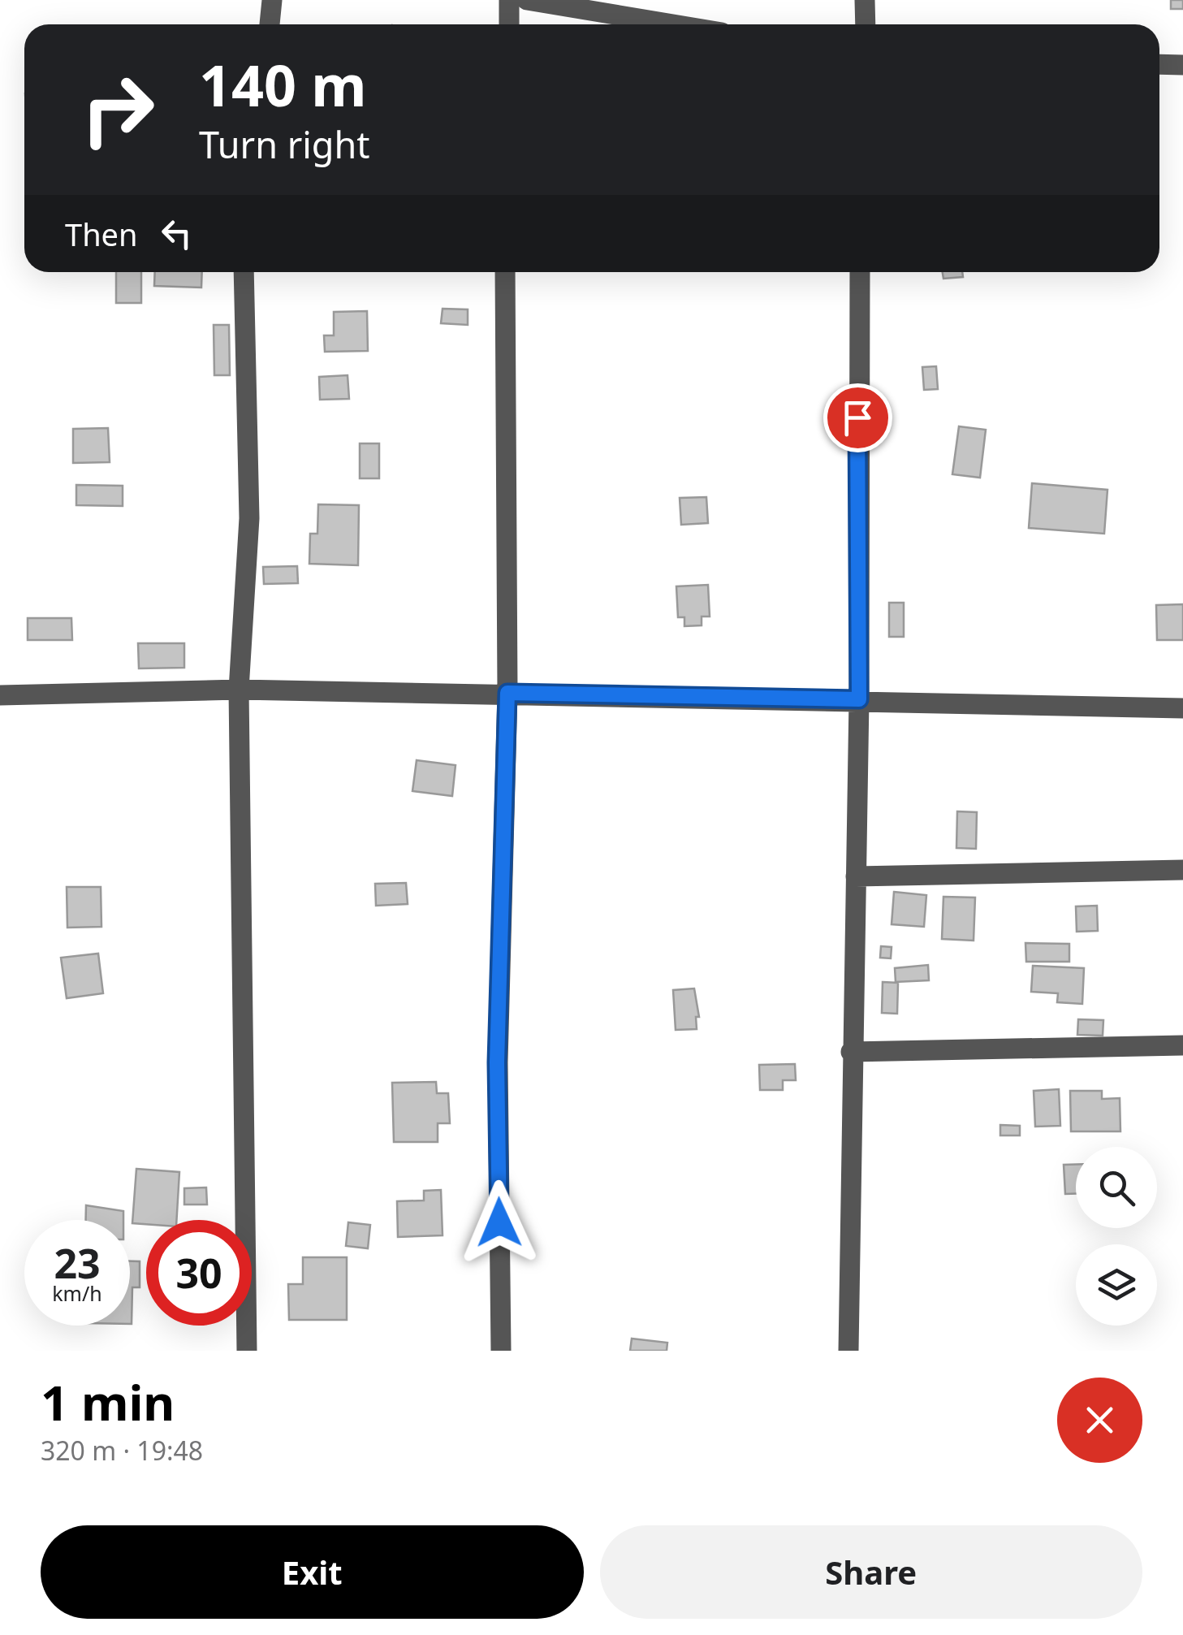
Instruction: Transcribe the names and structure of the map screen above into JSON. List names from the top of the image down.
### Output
{
  "page": {
    "turn": ["140 m", "Turn right"],
    "then": "Then",
    "speed": "23 km/h",
    "limit": "30",
    "heading": ["1 min", "320 m · 19:48"],
    "buttons": ["Exit", "Share"]
  }
}
